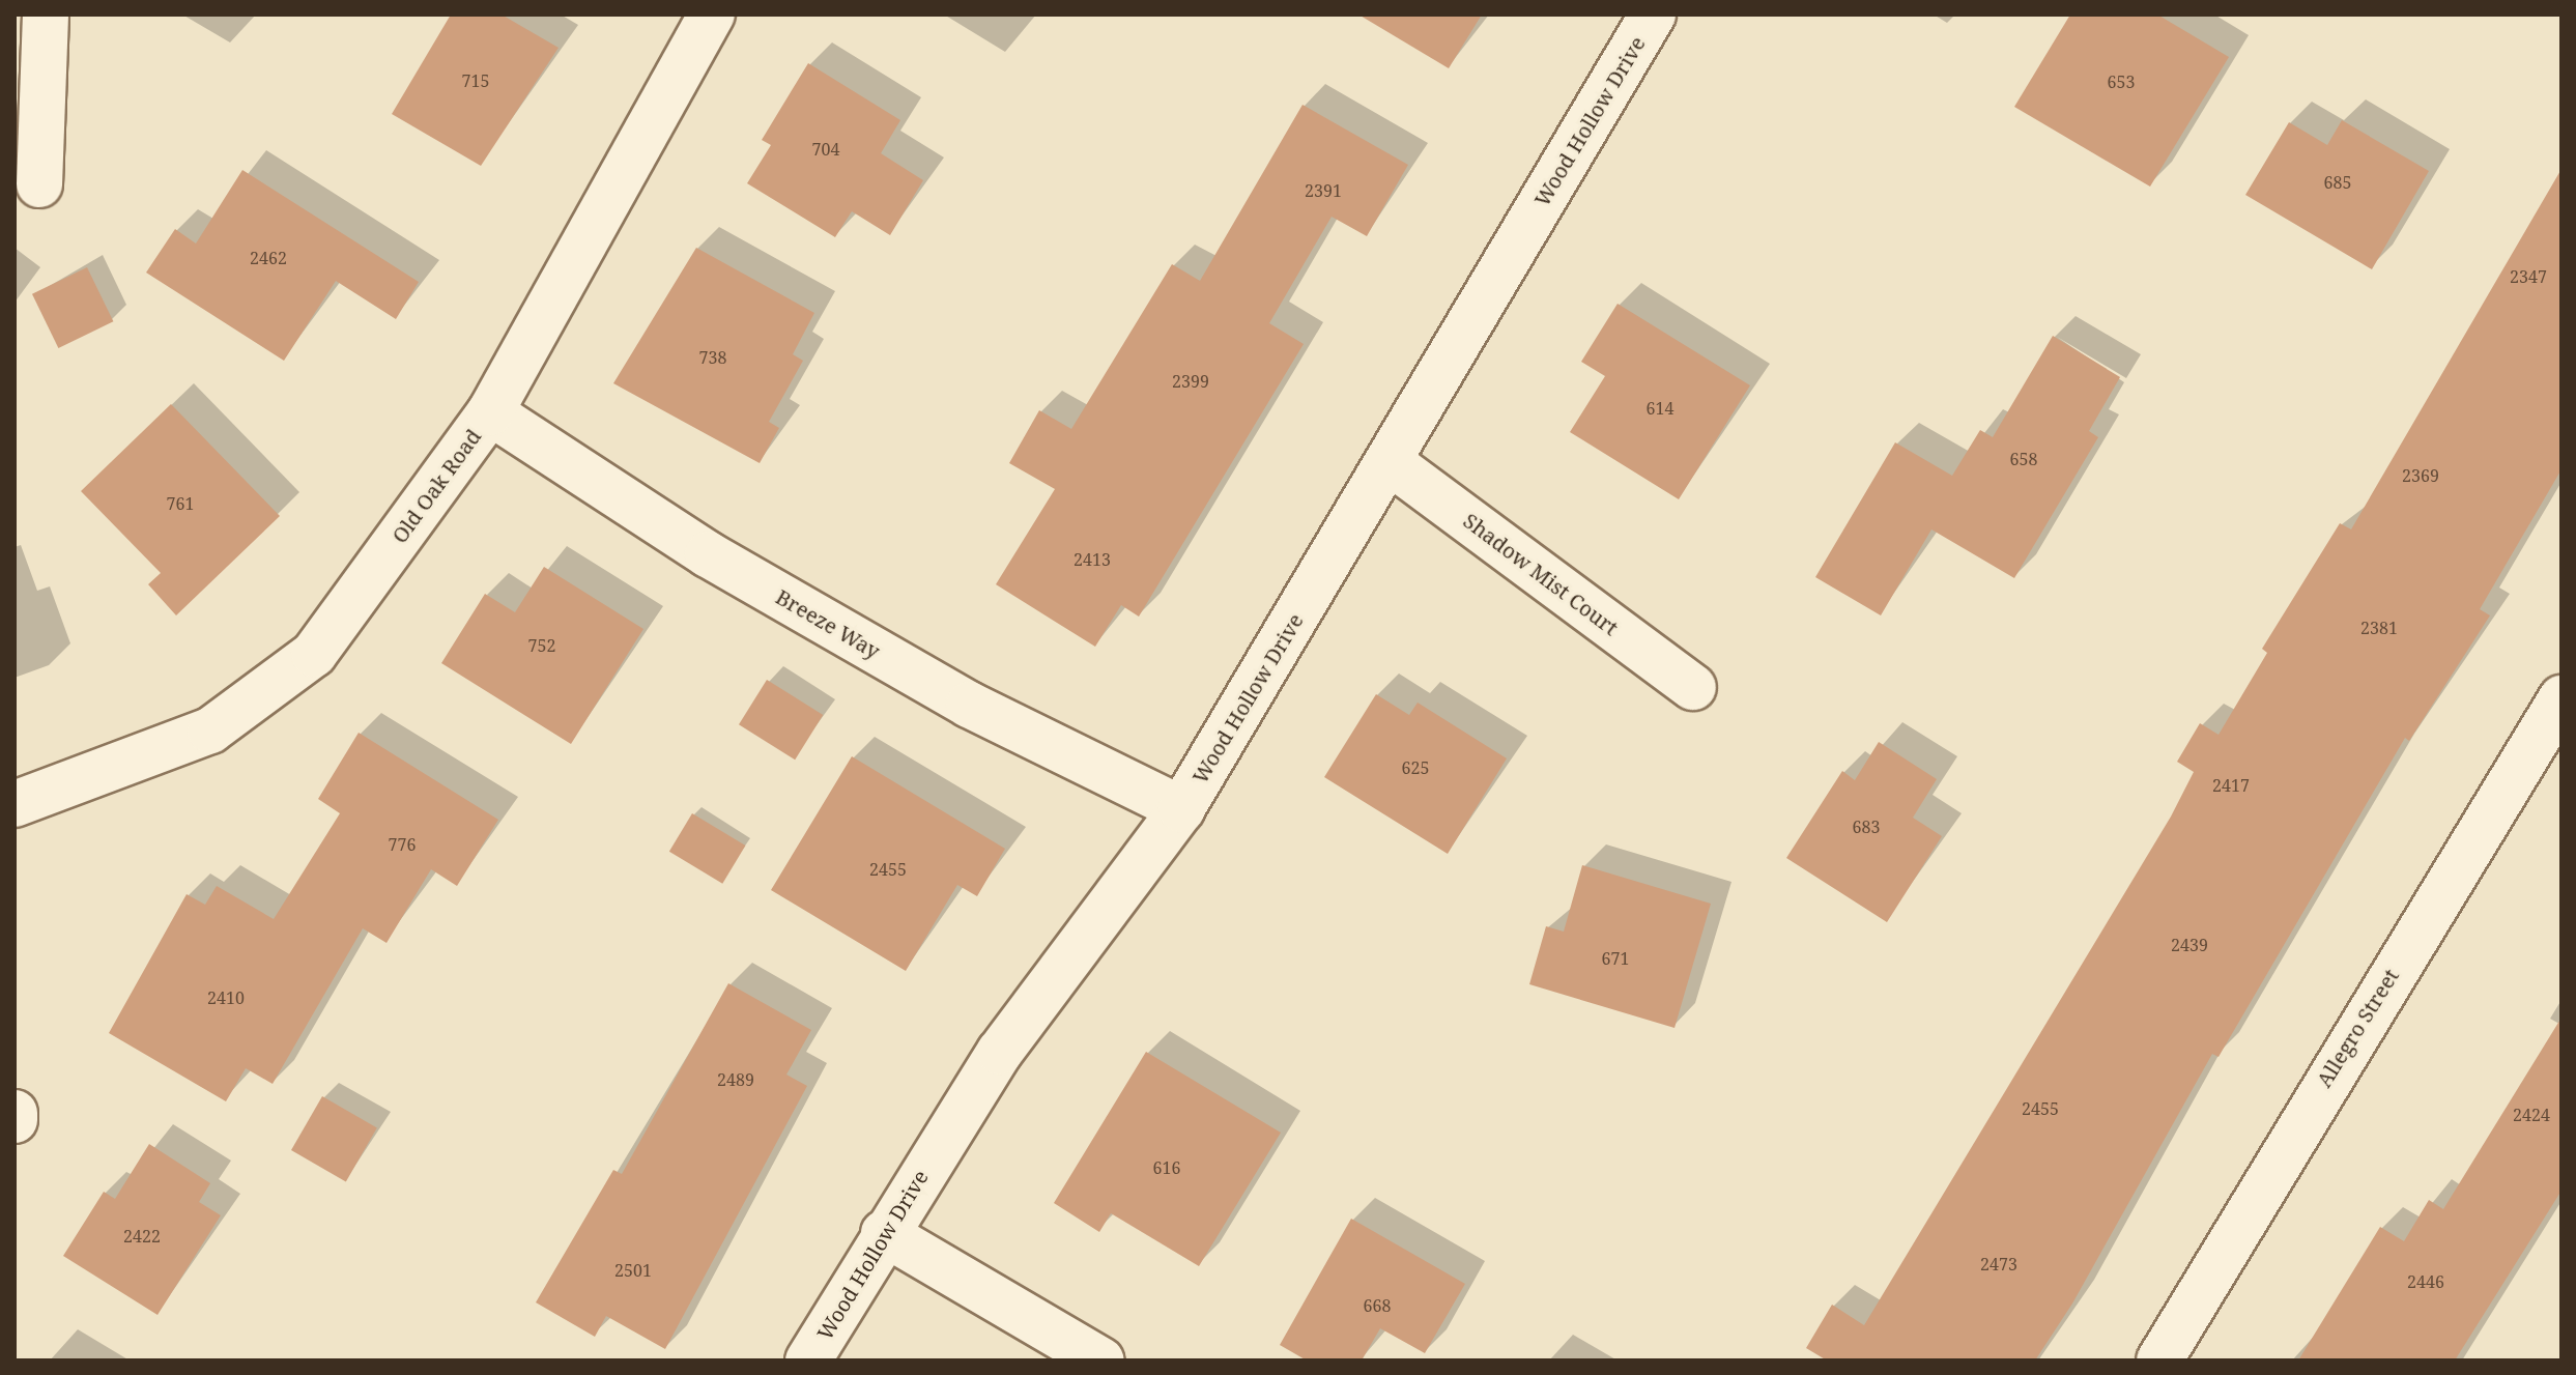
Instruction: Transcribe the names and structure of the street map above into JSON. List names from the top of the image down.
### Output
{
  "streets": {
    "street": [
      "Wood Hollow Drive",
      "Old Oak Road",
      "Shadow Mist Court",
      "Breeze Way",
      "Allegro Street"
    ]
  },
  "crossings": [
    ["Wood Hollow Drive", "Shadow Mist Court"],
    ["Wood Hollow Drive", "Breeze Way"],
    ["Old Oak Road", "Breeze Way"]
  ],
  "house_numbers": [
    "715",
    "653",
    "704",
    "685",
    "2391",
    "2462",
    "2347",
    "738",
    "2399",
    "614",
    "658",
    "2369",
    "761",
    "2413",
    "2381",
    "752",
    "625",
    "2417",
    "683",
    "776",
    "2455",
    "2439",
    "671",
    "2410",
    "2489",
    "2455",
    "2424",
    "616",
    "2422",
    "2473",
    "2501",
    "2446",
    "668"
  ]
}
